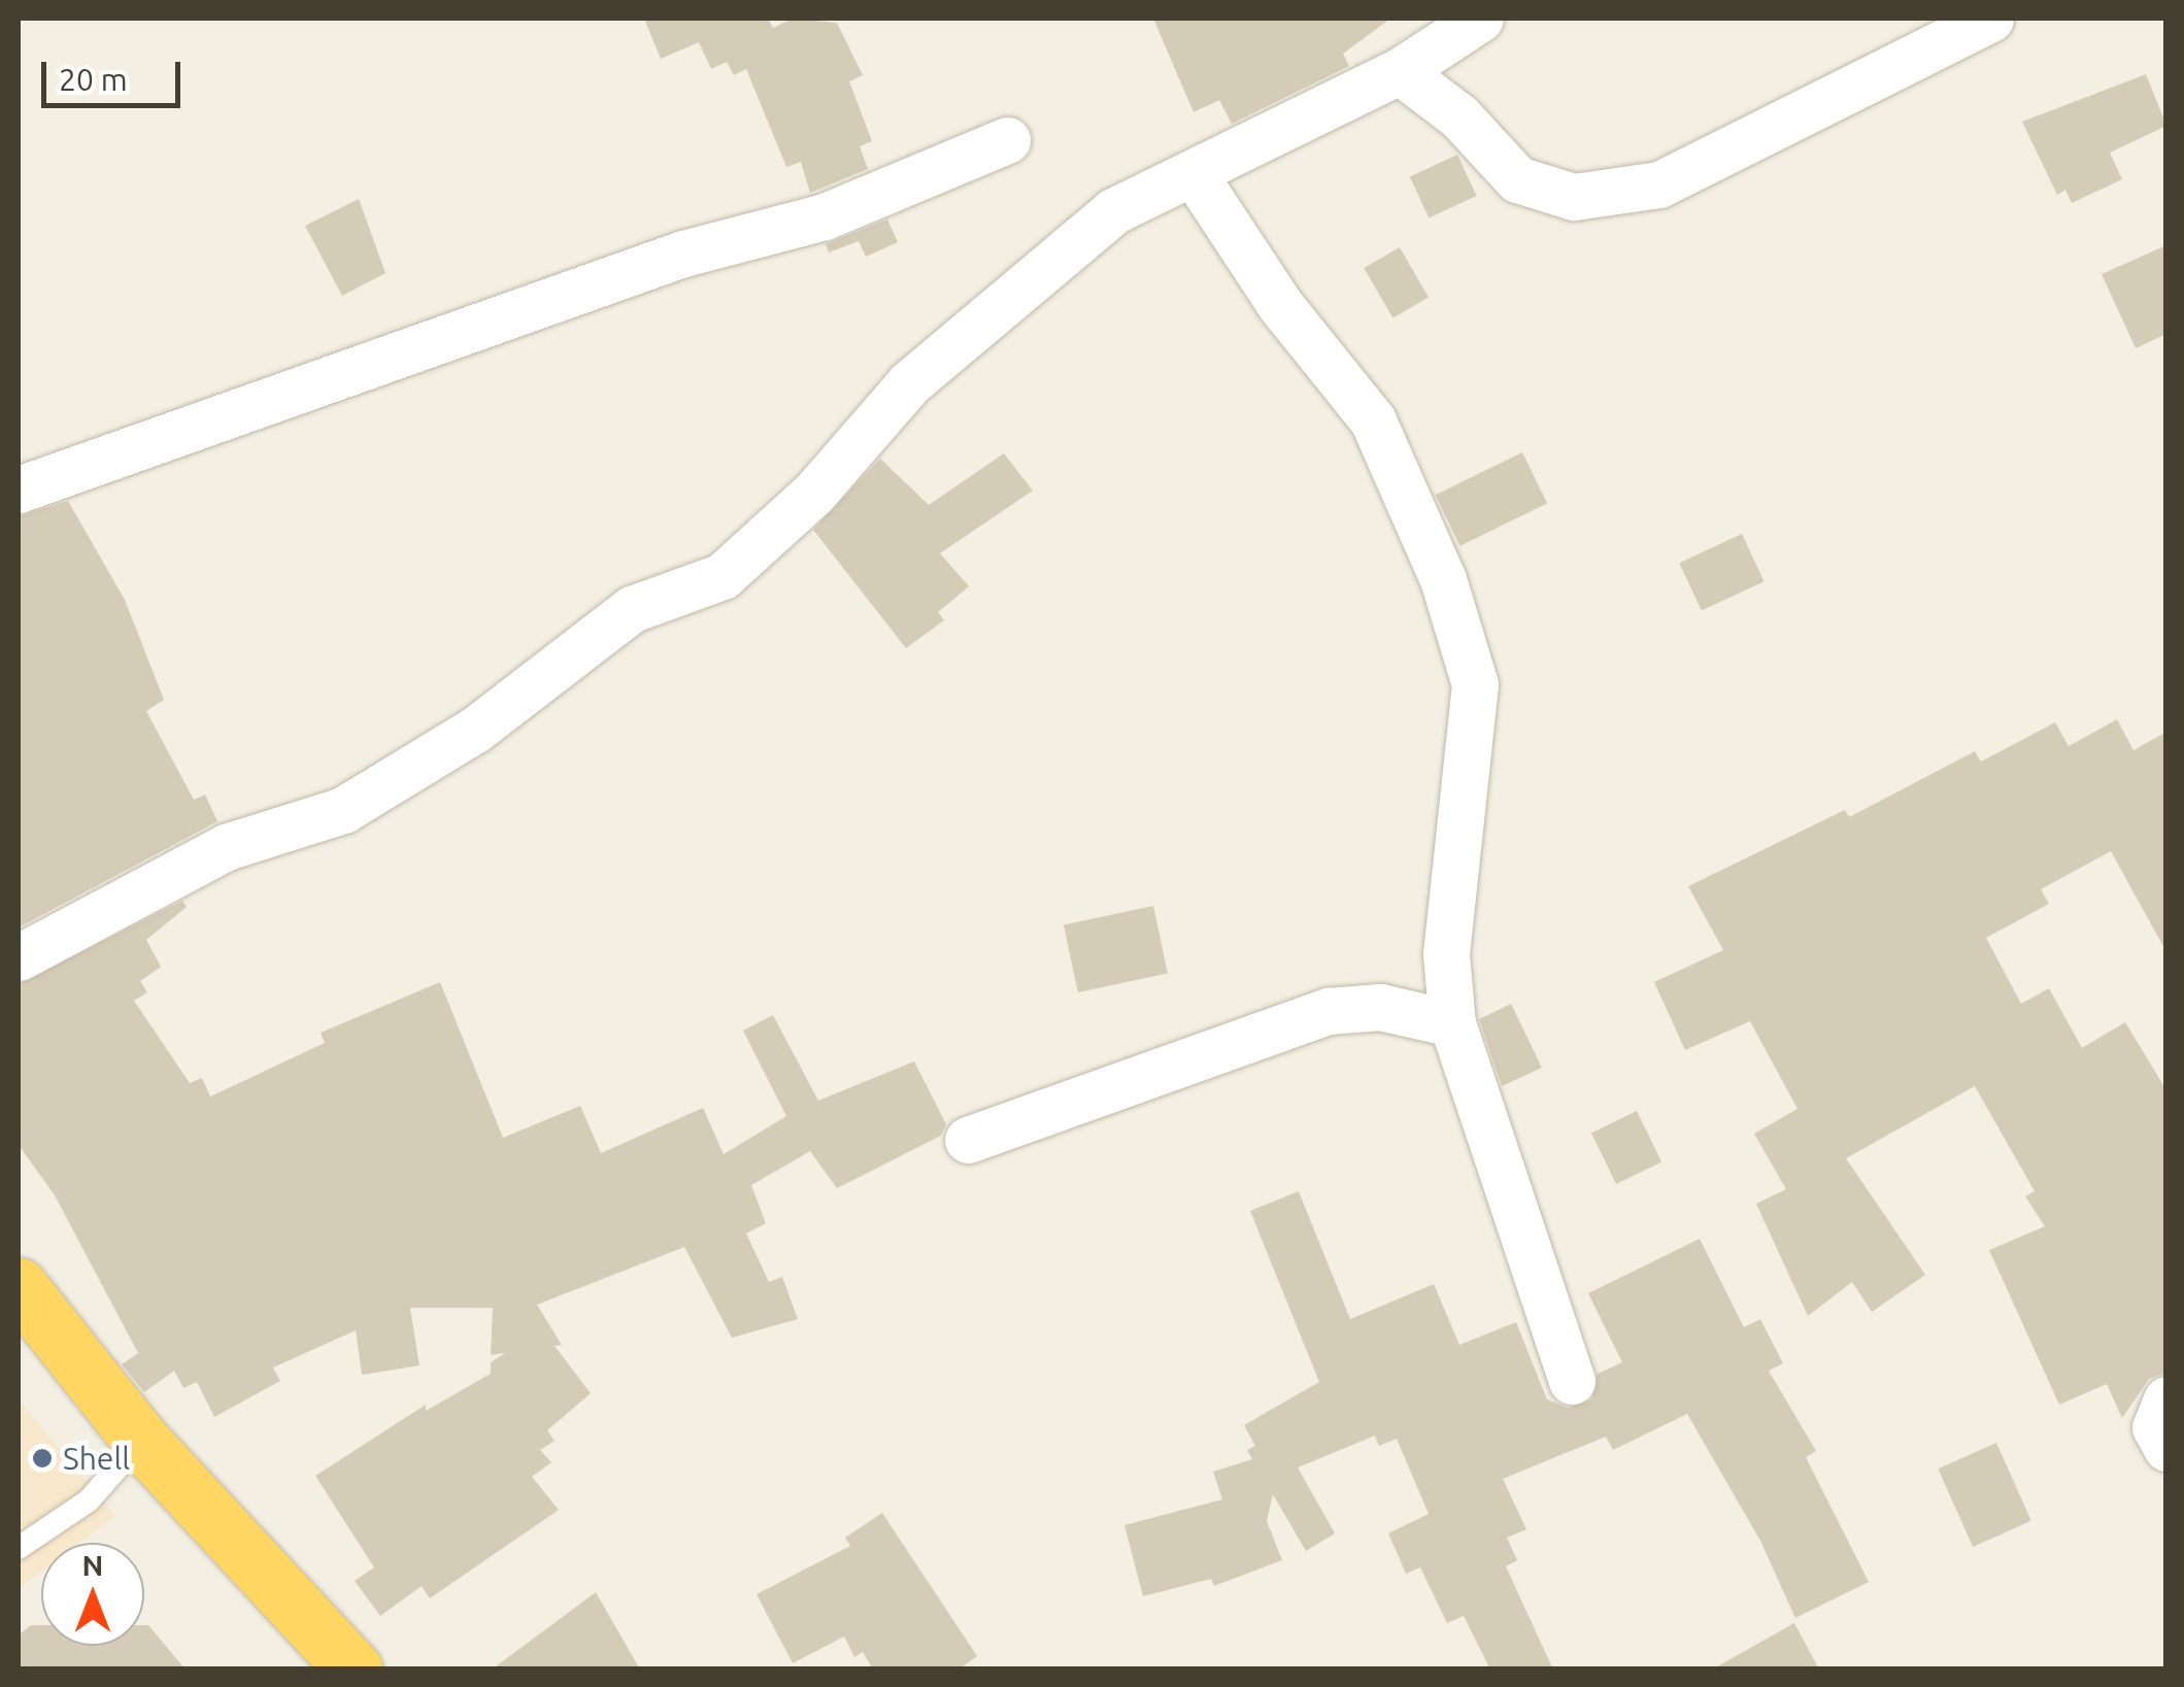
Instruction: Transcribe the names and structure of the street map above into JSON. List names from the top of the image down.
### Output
{
  "places": ["Shell"],
  "scale_bar": "20 m",
  "north": "top"
}
